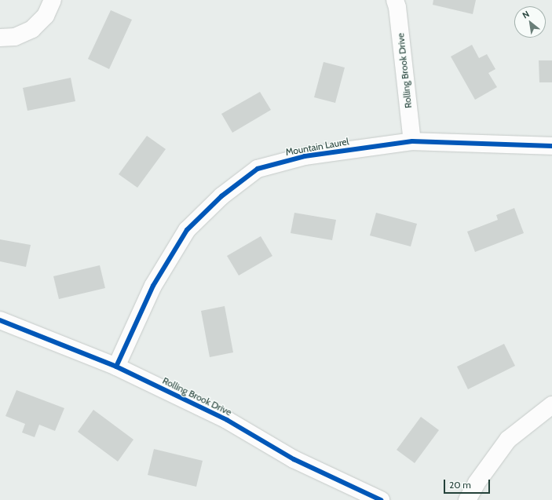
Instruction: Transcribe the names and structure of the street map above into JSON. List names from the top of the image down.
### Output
{
  "streets": {
    "street": ["Rolling Brook Drive", "Mountain Laurel"]
  },
  "crossings": [
    ["Rolling Brook Drive", "Mountain Laurel"]
  ],
  "scale_bar": "20 m",
  "north": "top left"
}
